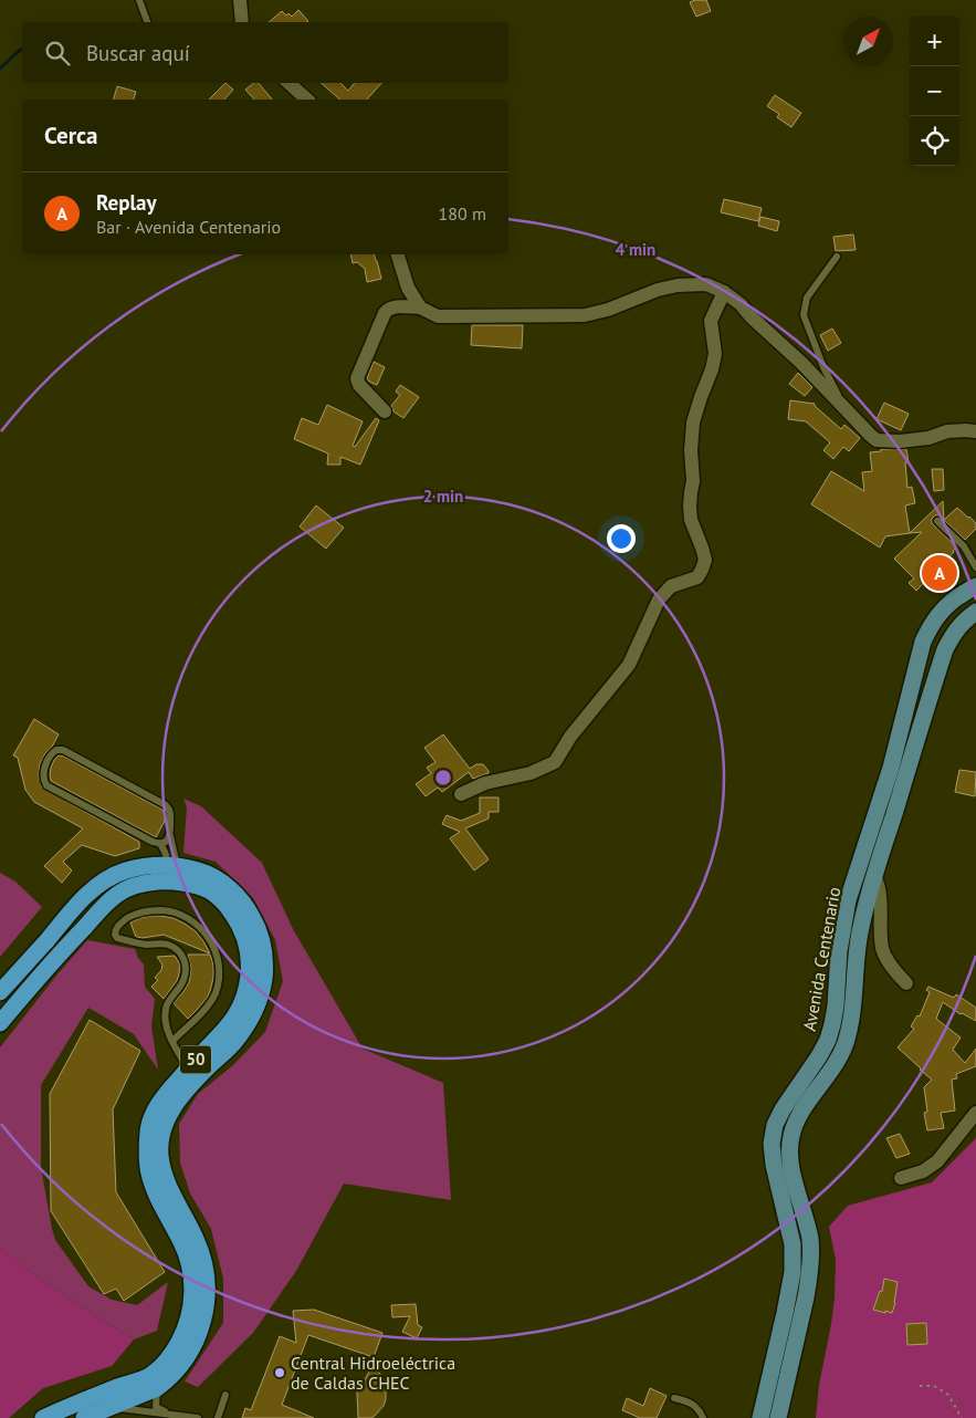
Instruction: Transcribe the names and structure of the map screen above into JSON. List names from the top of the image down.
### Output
{
  "streets": {
    "highway": ["50"],
    "main road": ["Avenida Centenario"]
  },
  "places": ["Central Hidroeléctrica de Caldas CHEC"],
  "north": "top right",
  "page": {
    "map_buttons": ["+", "−"],
    "search": "Buscar aquí",
    "heading": "Cerca",
    "list": [
      {
        "mark": "A",
        "name": "Replay",
        "note": "Bar · Avenida Centenario",
        "value": "180 m"
      }
    ],
    "pins": "A"
  },
  "rings": ["4 min", "2 min"]
}
